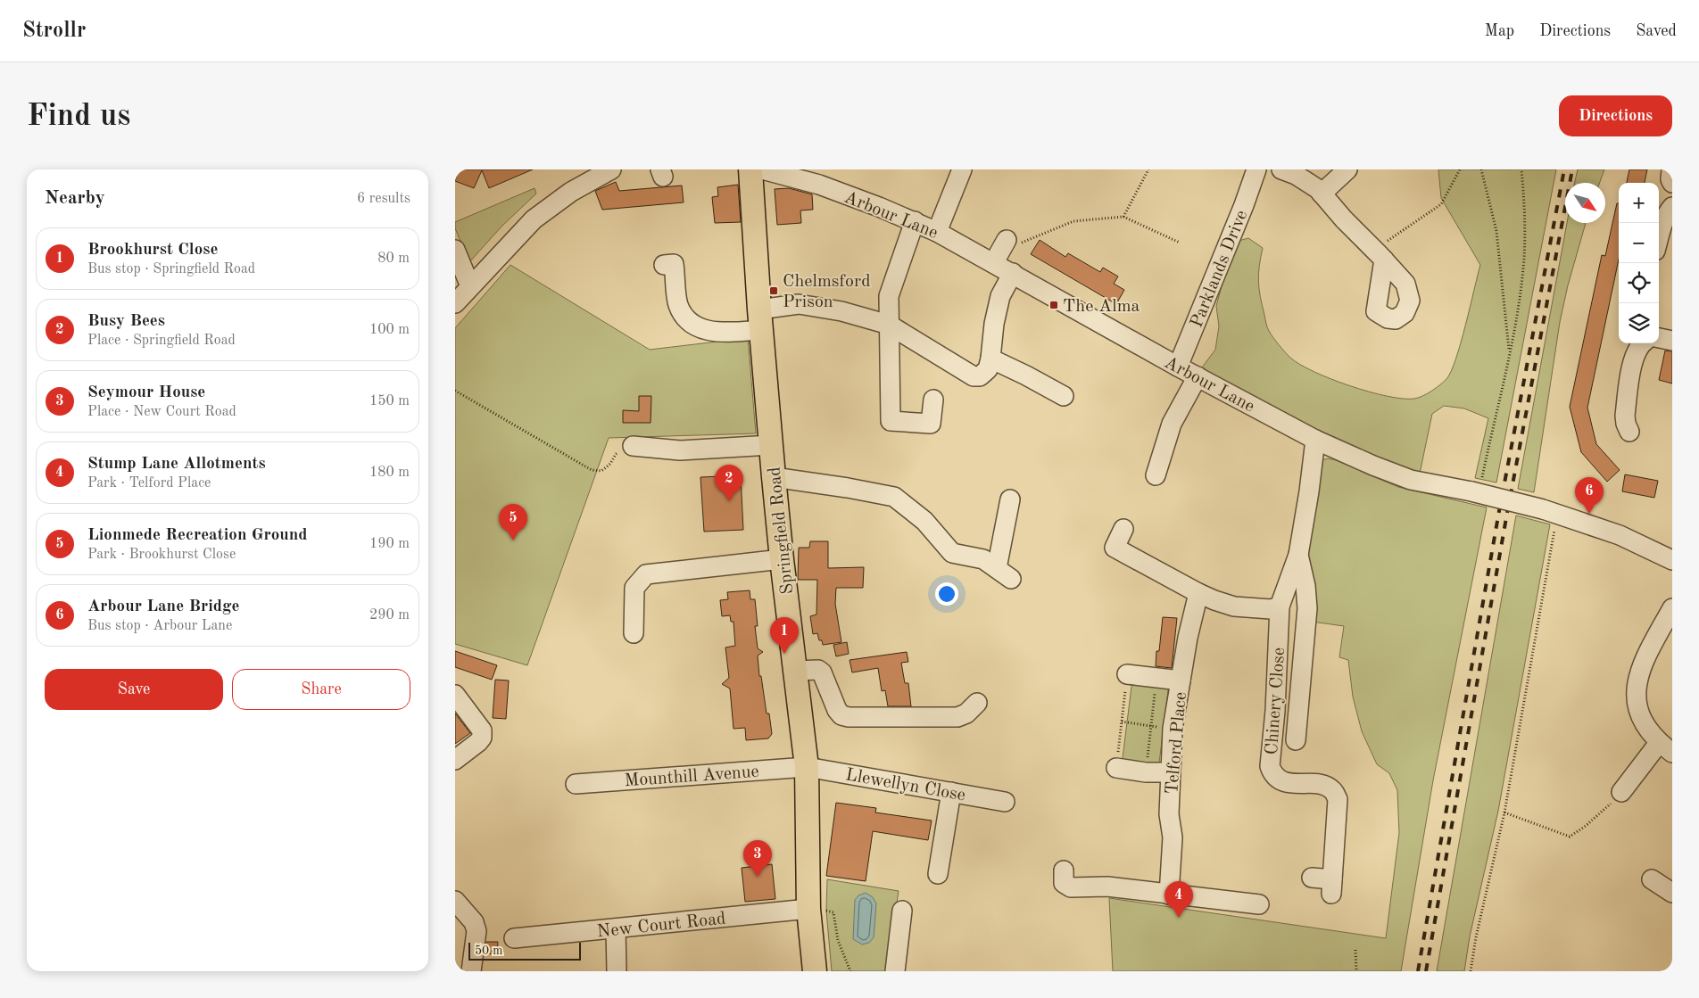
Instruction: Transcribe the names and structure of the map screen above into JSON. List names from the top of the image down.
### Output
{
  "streets": {
    "main road": ["Springfield Road"],
    "street": [
      "Arbour Lane",
      "Parklands Drive",
      "Chinery Close",
      "Telford Place",
      "Mounthill Avenue",
      "Llewellyn Close",
      "New Court Road"
    ]
  },
  "crossings": [
    ["Arbour Lane", "Parklands Drive"],
    ["Springfield Road", "Mounthill Avenue"],
    ["Springfield Road", "Llewellyn Close"],
    ["Springfield Road", "New Court Road"],
    ["Mounthill Avenue", "Llewellyn Close"]
  ],
  "places": {
    "transit": ["Chelmsford Prison", "The Alma"]
  },
  "scale_bar": "50 m",
  "north": "bottom right",
  "page": {
    "header": "Strollr",
    "nav": ["Map", "Directions", "Saved"],
    "buttons": [
      "Directions",
      ["Save", "Share"]
    ],
    "title": "Find us",
    "heading": ["Nearby", "6 results"],
    "map_buttons": ["+", "−"],
    "list": [
      {
        "mark": "1",
        "name": "Brookhurst Close",
        "note": "Bus stop · Springfield Road",
        "value": "80 m"
      },
      {
        "mark": "2",
        "name": "Busy Bees",
        "note": "Place · Springfield Road",
        "value": "100 m"
      },
      {
        "mark": "3",
        "name": "Seymour House",
        "note": "Place · New Court Road",
        "value": "150 m"
      },
      {
        "mark": "4",
        "name": "Stump Lane Allotments",
        "note": "Park · Telford Place",
        "value": "180 m"
      },
      {
        "mark": "5",
        "name": "Lionmede Recreation Ground",
        "note": "Park · Brookhurst Close",
        "value": "190 m"
      },
      {
        "mark": "6",
        "name": "Arbour Lane Bridge",
        "note": "Bus stop · Arbour Lane",
        "value": "290 m"
      }
    ],
    "pins": [
      "2",
      "6",
      "5",
      "1",
      "3",
      "4"
    ],
    "scale": "50 m"
  }
}
